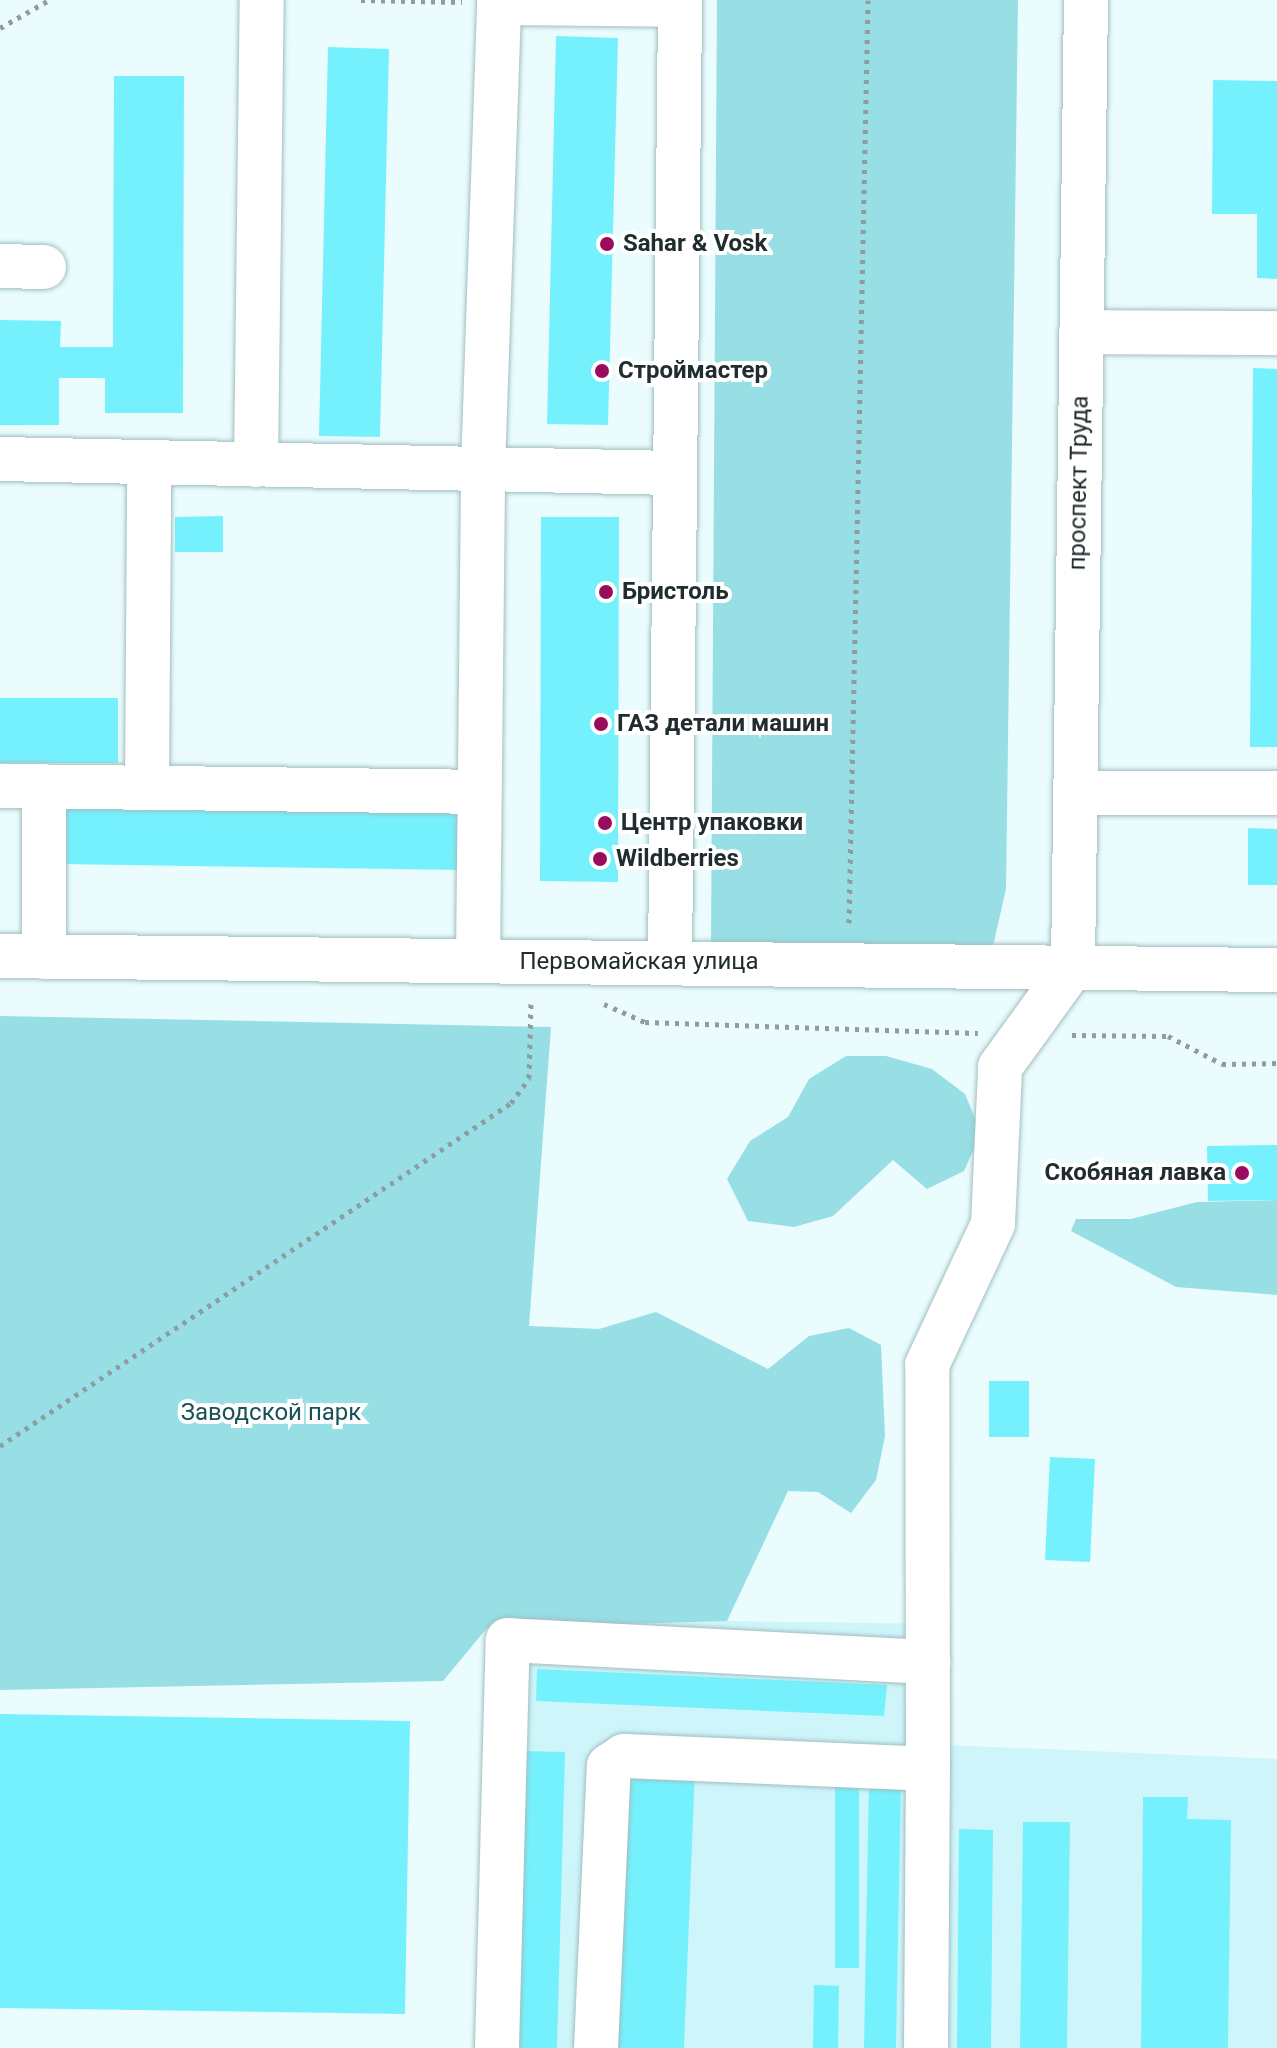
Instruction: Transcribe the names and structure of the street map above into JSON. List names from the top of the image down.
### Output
{
  "streets": {
    "street": ["проспект Труда", "Первомайская улица"]
  },
  "crossings": [
    ["проспект Труда", "Первомайская улица"]
  ],
  "parks": ["Заводской парк"],
  "places": [
    "Sahar & Vosk",
    "Строймастер",
    "Бристоль",
    "ГАЗ детали машин",
    "Центр упаковки",
    "Wildberries",
    "Скобяная лавка"
  ]
}
